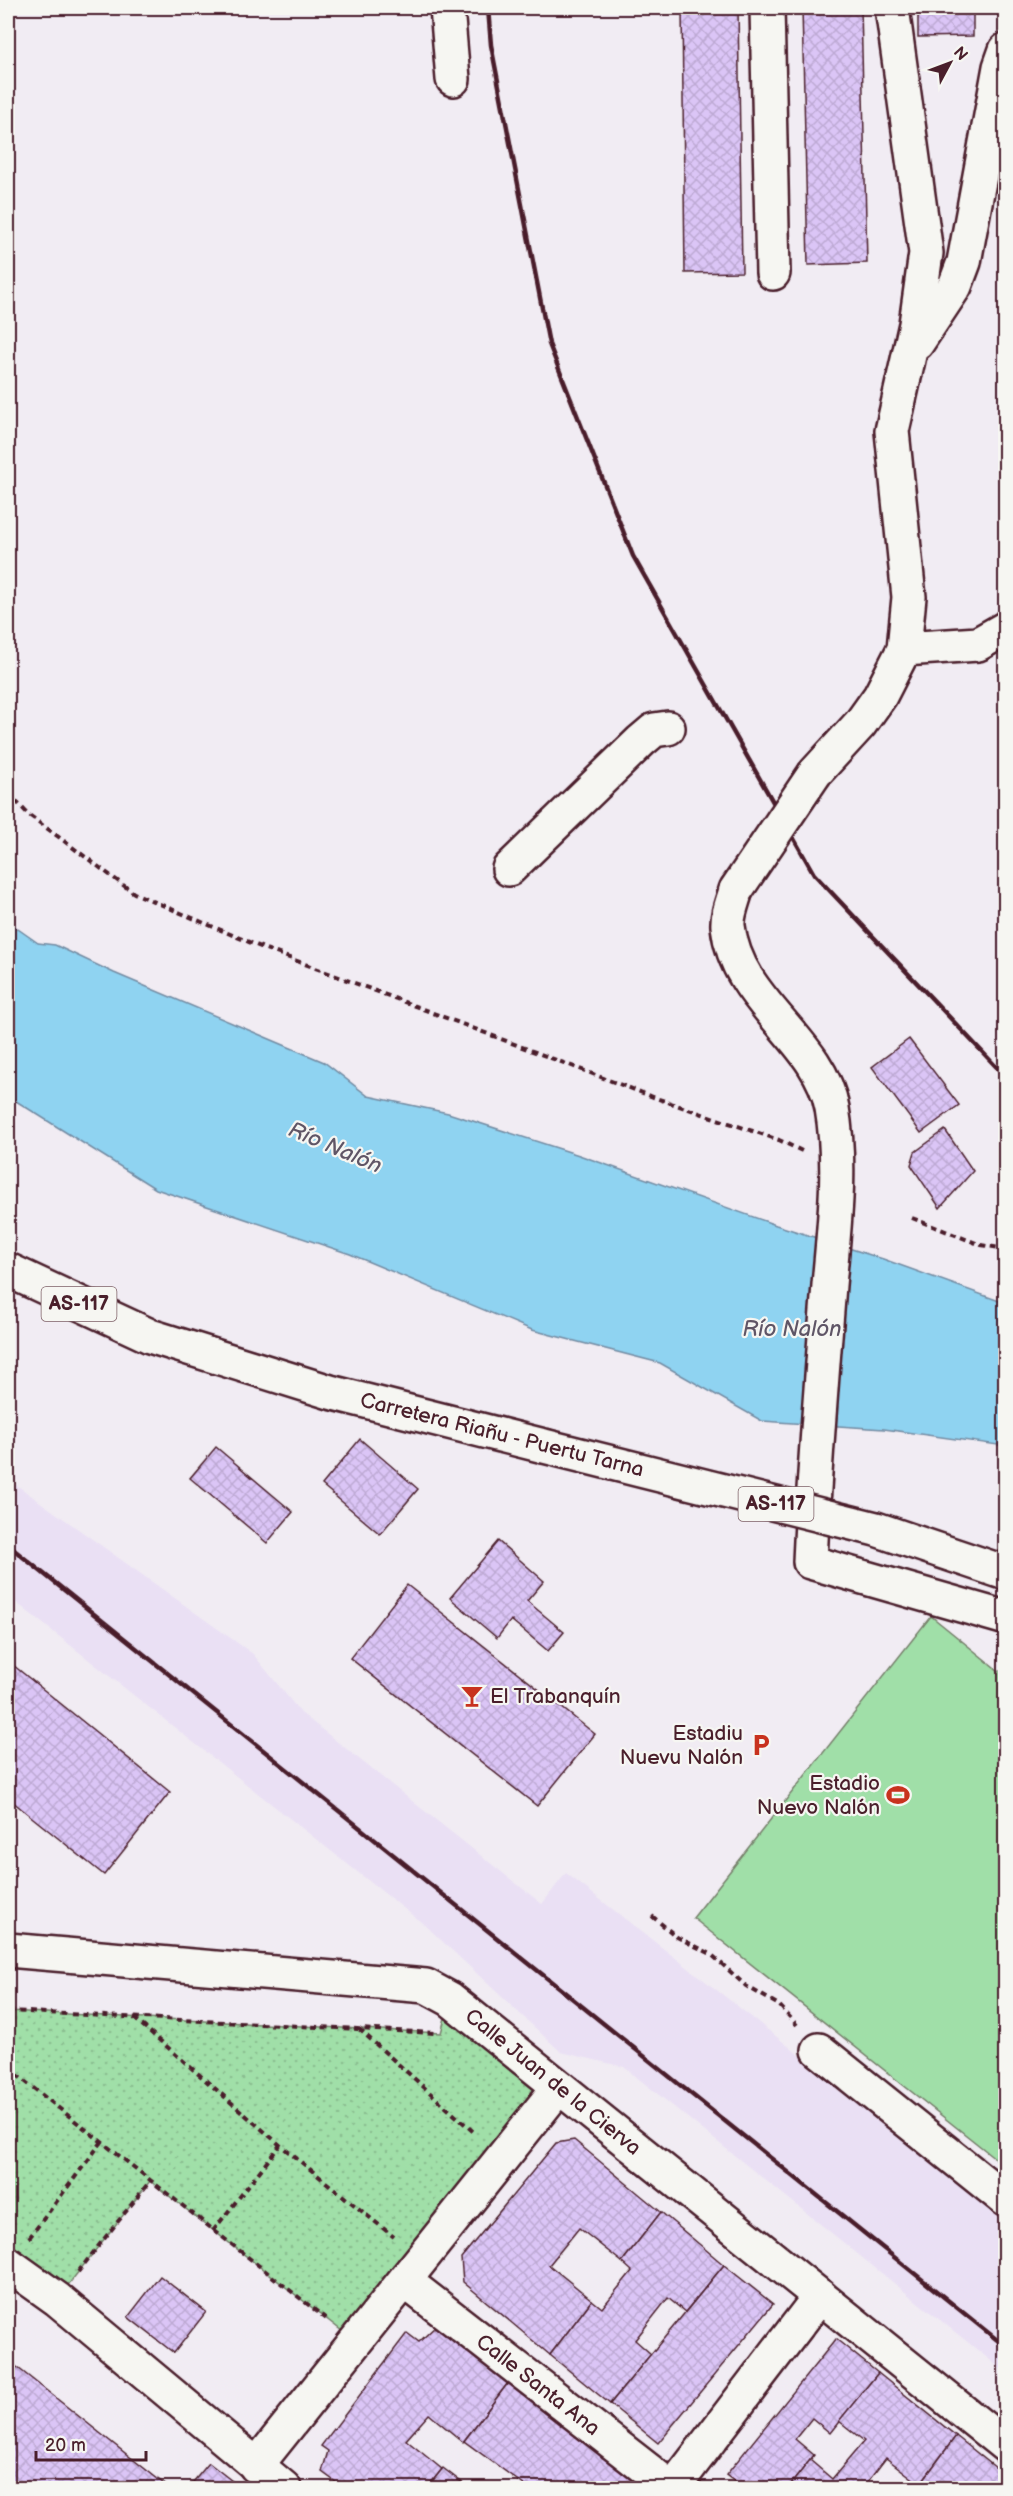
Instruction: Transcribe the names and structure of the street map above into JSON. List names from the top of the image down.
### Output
{
  "streets": {
    "street": [
      "AS-117",
      "Carretera Riañu - Puertu Tarna",
      "Calle Juan de la Cierva",
      "Calle Santa Ana"
    ]
  },
  "water": ["Río Nalón"],
  "places": {
    "bar": ["El Trabanquín"],
    "parking": ["Estadiu Nuevu Nalón"],
    "sports": ["Estadio Nuevo Nalón"]
  },
  "scale_bar": "20 m",
  "north": "top right"
}
